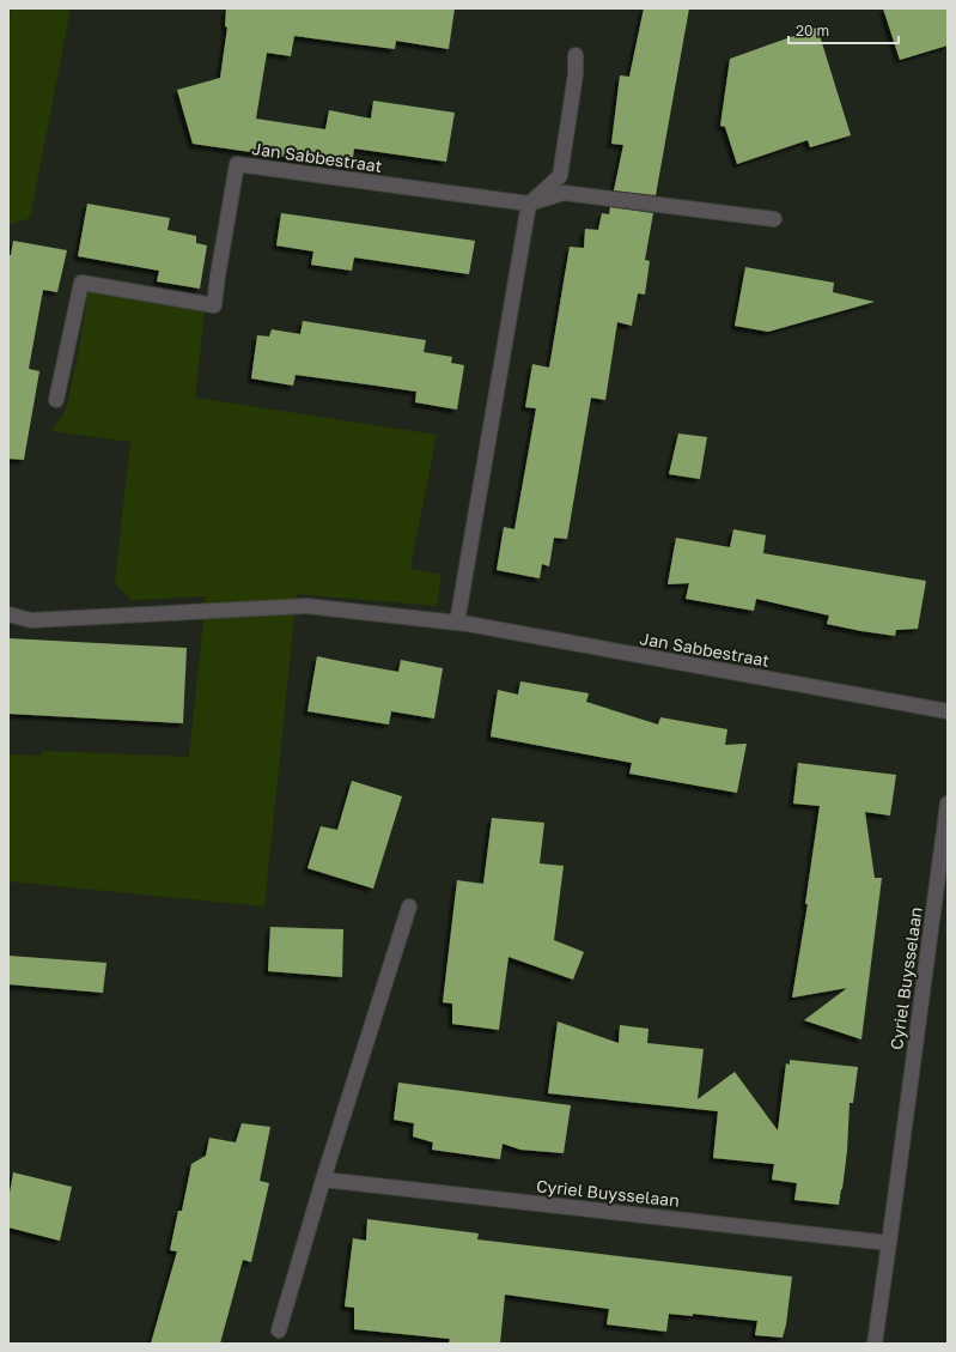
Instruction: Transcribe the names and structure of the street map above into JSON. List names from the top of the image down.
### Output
{
  "streets": {
    "street": ["Jan Sabbestraat", "Cyriel Buysselaan"]
  },
  "scale_bar": "20 m"
}
